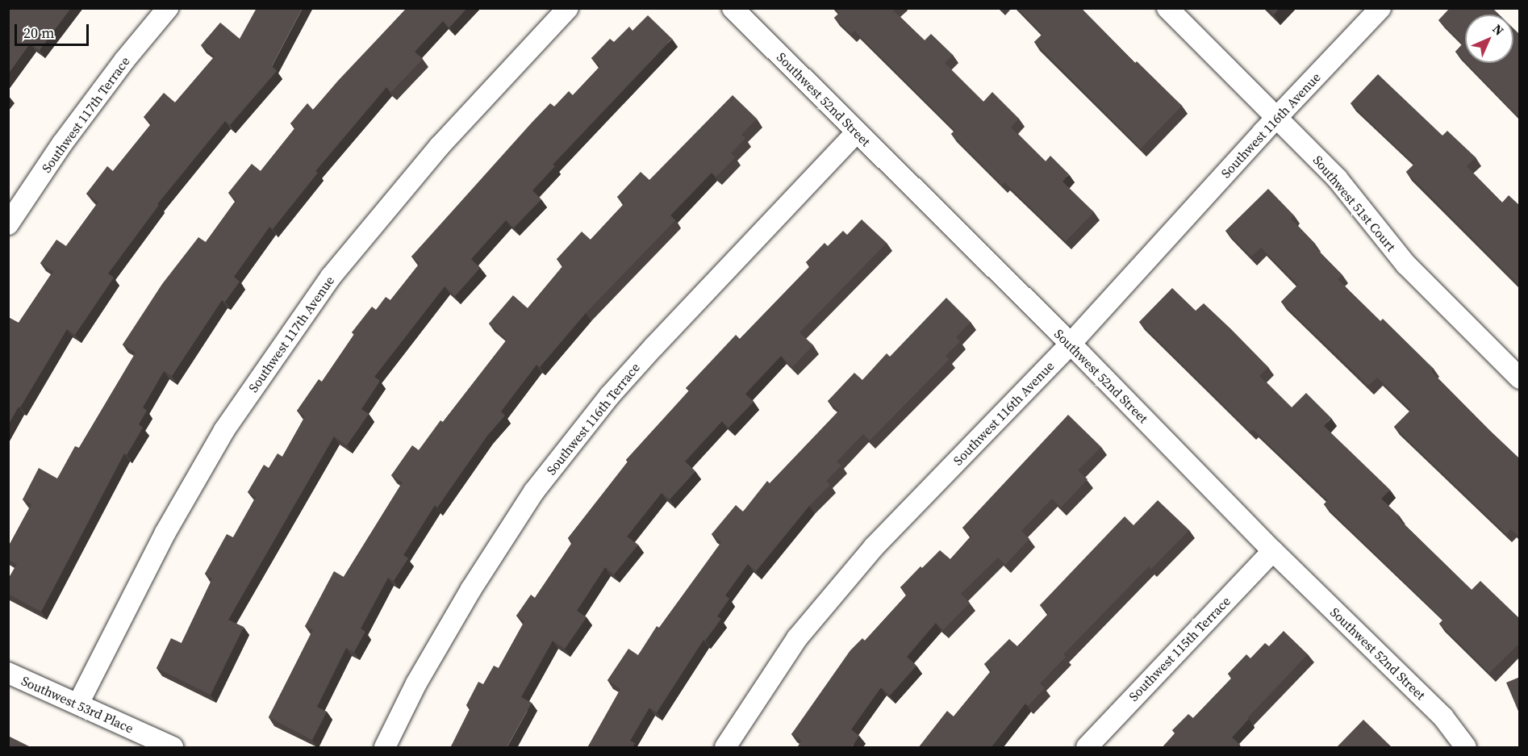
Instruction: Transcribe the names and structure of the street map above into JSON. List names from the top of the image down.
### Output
{
  "streets": {
    "street": [
      "Southwest 52nd Street",
      "Southwest 117th Terrace",
      "Southwest 116th Avenue",
      "Southwest 51st Court",
      "Southwest 117th Avenue",
      "Southwest 116th Terrace",
      "Southwest 115th Terrace",
      "Southwest 53rd Place"
    ]
  },
  "crossings": [
    ["Southwest 52nd Street", "Southwest 116th Avenue"],
    ["Southwest 52nd Street", "Southwest 116th Terrace"],
    ["Southwest 52nd Street", "Southwest 115th Terrace"],
    ["Southwest 116th Avenue", "Southwest 51st Court"],
    ["Southwest 117th Avenue", "Southwest 53rd Place"]
  ],
  "scale_bar": "20 m",
  "north": "top right"
}
